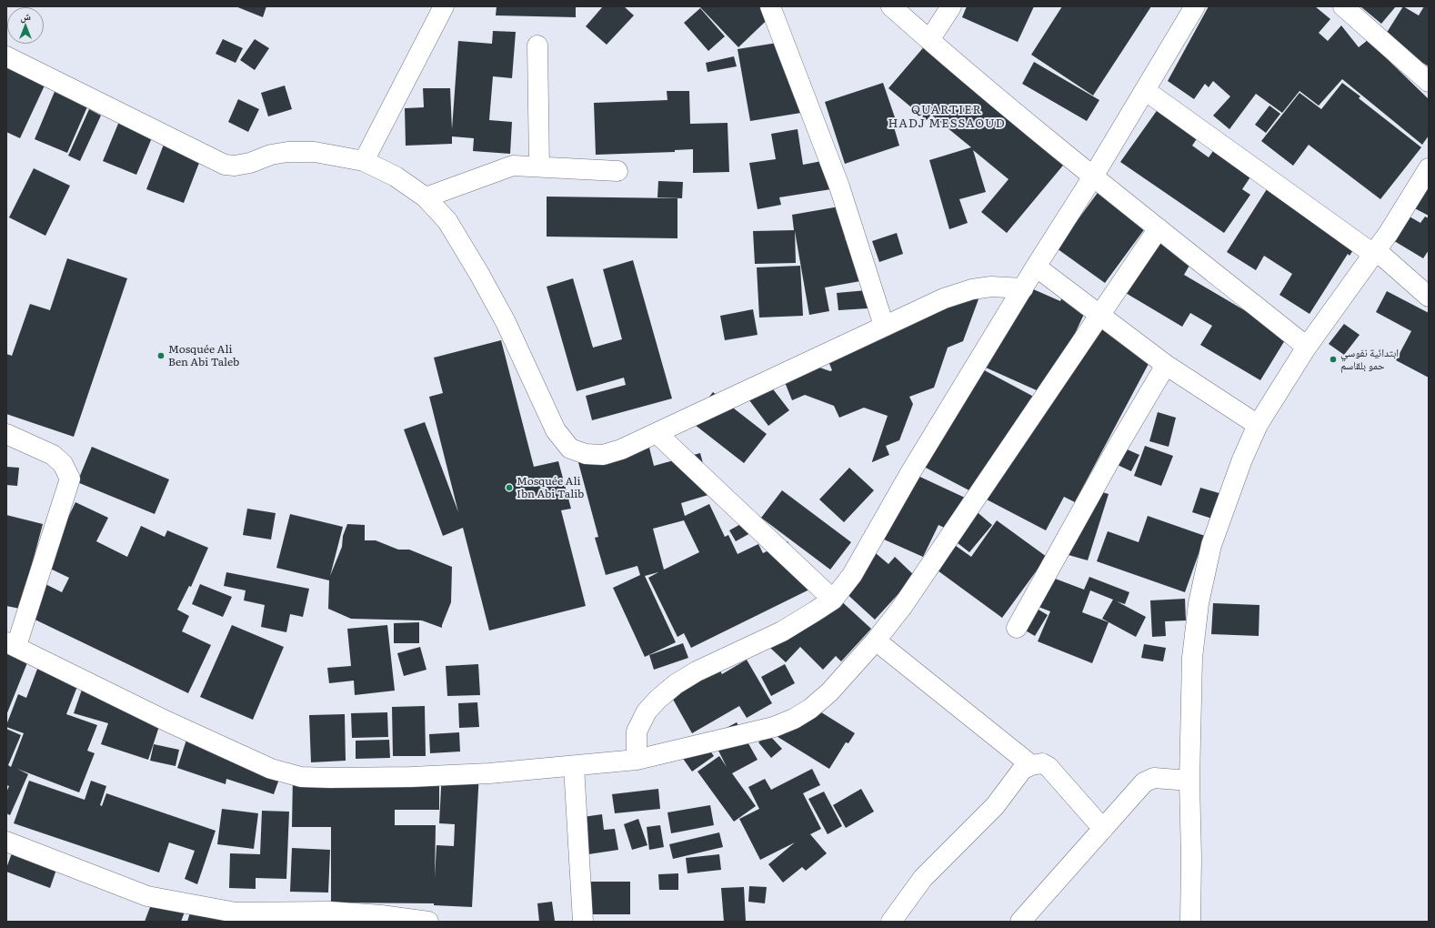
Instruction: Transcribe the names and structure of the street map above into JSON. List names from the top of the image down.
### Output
{
  "districts": ["QUARTIER HADJ MESSAOUD"],
  "places": ["Mosquée Ali Ben Abi Taleb", "ابتدائية نفوسي حمو بلقاسم", "Mosquée Ali Ibn Abi Talib"],
  "north": "top"
}
